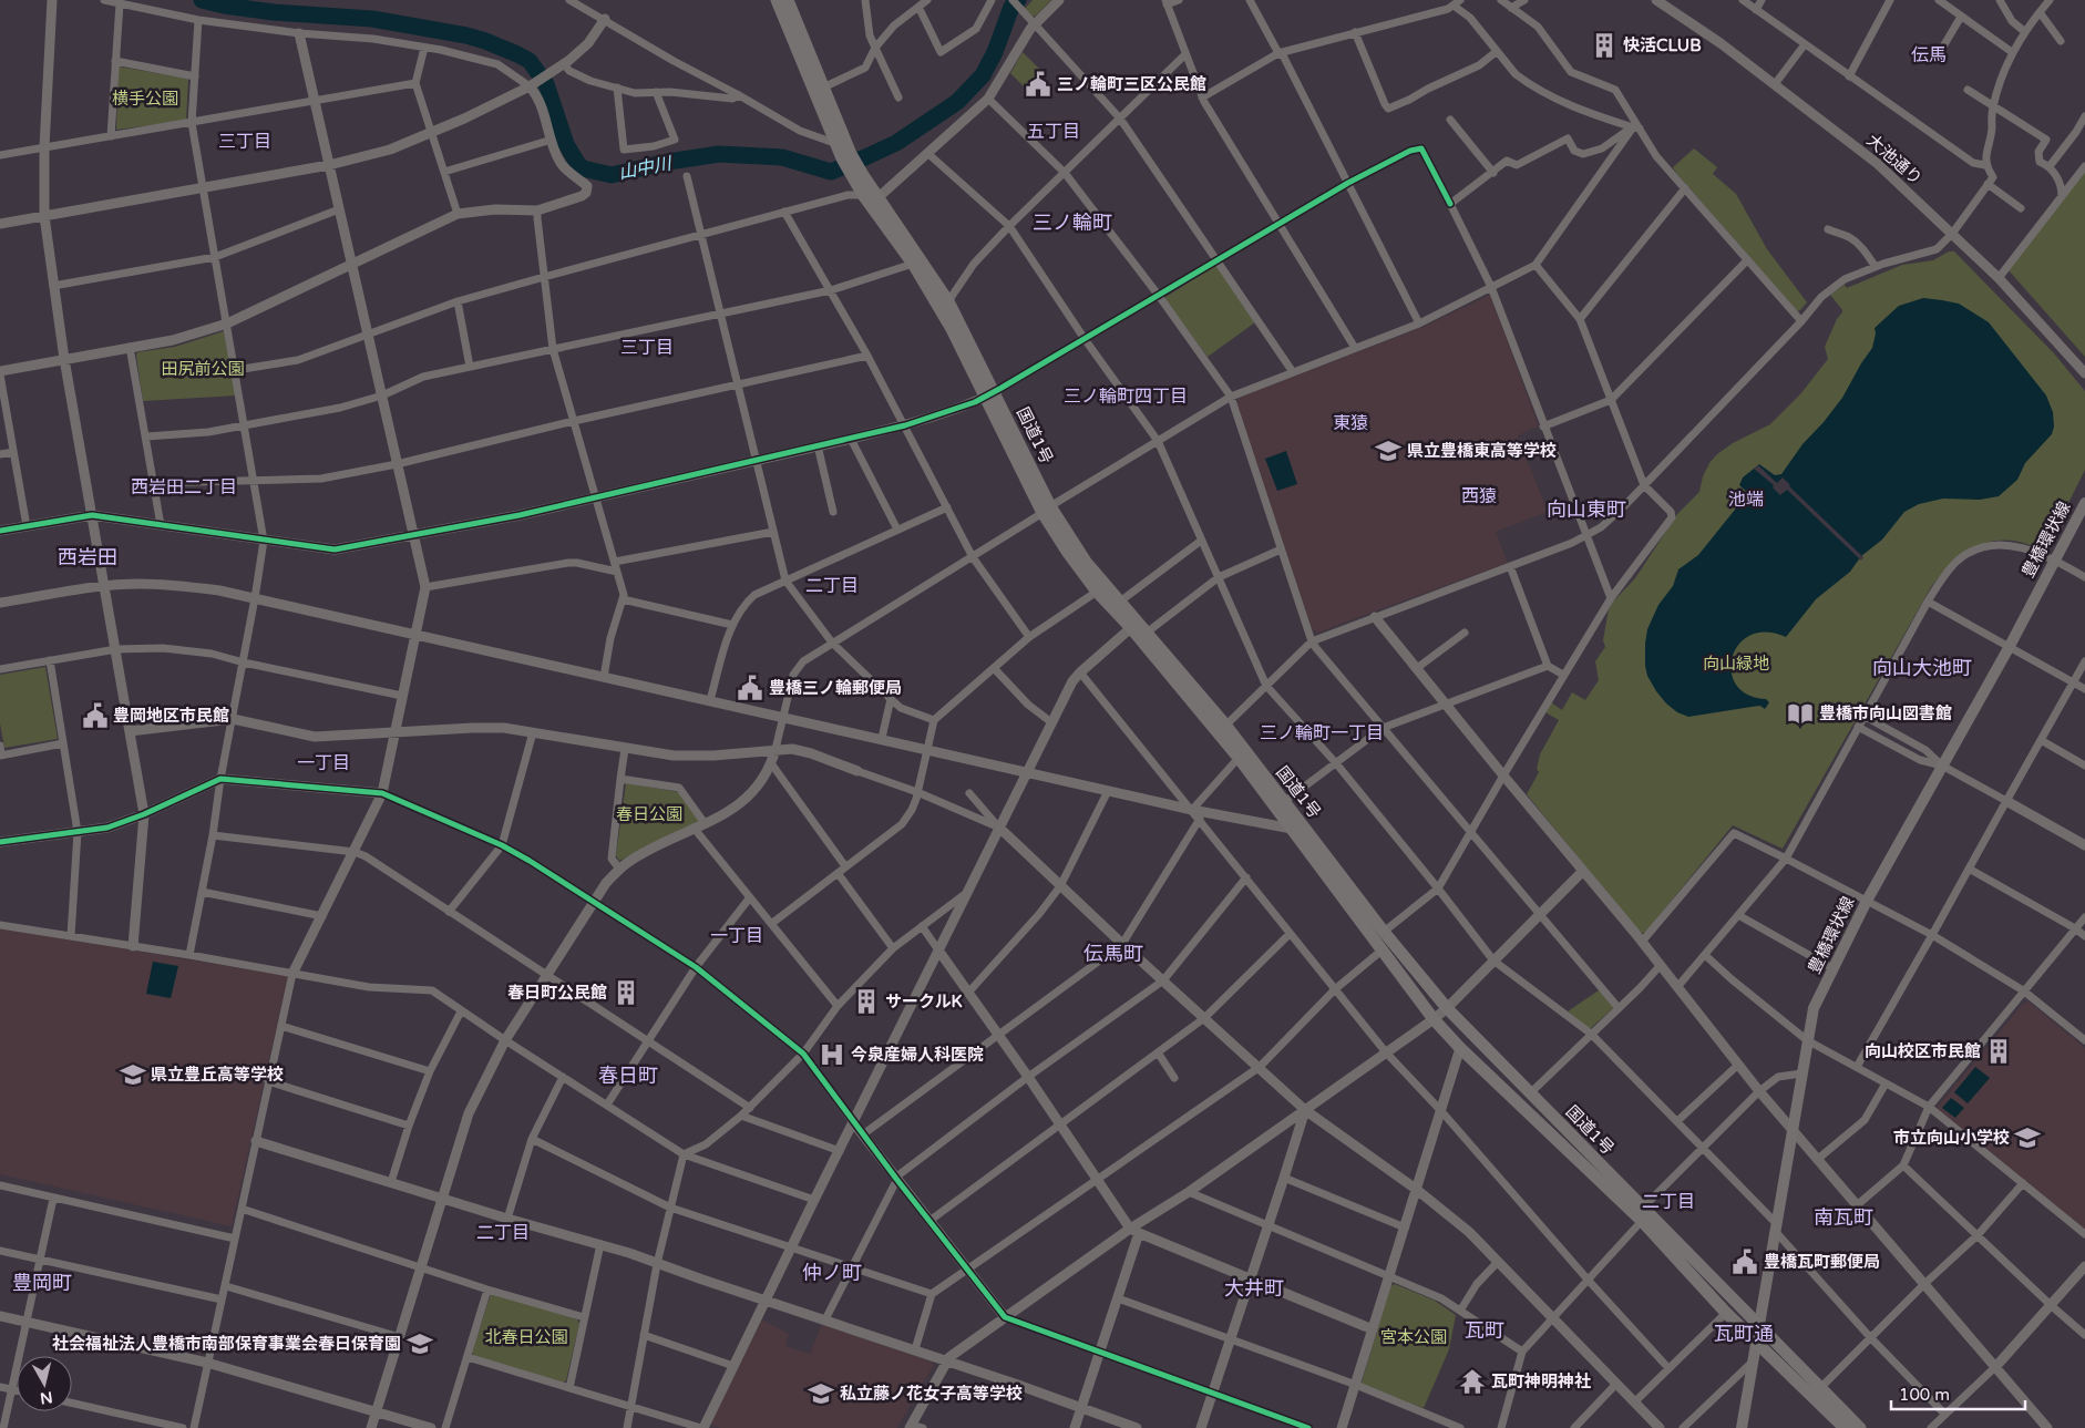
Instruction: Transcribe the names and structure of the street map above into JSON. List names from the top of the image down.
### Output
{
  "streets": {
    "highway": ["国道1号"],
    "main road": ["豊橋環状線"],
    "street": ["大池通り"]
  },
  "crossings": [
    ["国道1号", "豊橋環状線"]
  ],
  "districts": [
    "伝馬",
    "五丁目",
    "三丁目",
    "三ノ輪町",
    "三丁目",
    "三ノ輪町四丁目",
    "東猿",
    "西岩田二丁目",
    "西猿",
    "池端",
    "向山東町",
    "西岩田",
    "二丁目",
    "向山大池町",
    "三ノ輪町一丁目",
    "一丁目",
    "一丁目",
    "伝馬町",
    "春日町",
    "二丁目",
    "南瓦町",
    "二丁目",
    "仲ノ町",
    "豊岡町",
    "大井町",
    "瓦町",
    "瓦町通"
  ],
  "water": ["山中川"],
  "parks": [
    "横手公園",
    "田尻前公園",
    "向山緑地",
    "春日公園",
    "北春日公園",
    "宮本公園"
  ],
  "places": {
    "building": [
      "快活CLUB",
      "春日町公民館",
      "サークルK",
      "向山校区市民館"
    ],
    "public building": [
      "三ノ輪町三区公民館",
      "豊橋三ノ輪郵便局",
      "豊岡地区市民館",
      "豊橋瓦町郵便局"
    ],
    "school or university": [
      "県立豊橋東高等学校",
      "県立豊丘高等学校",
      "市立向山小学校",
      "社会福祉法人豊橋市南部保育事業会春日保育園",
      "私立藤ノ花女子高等学校"
    ],
    "library": ["豊橋市向山図書館"],
    "hospital": ["今泉産婦人科医院"],
    "temple": ["瓦町神明神社"]
  },
  "scale_bar": "100 m",
  "north": "bottom"
}
